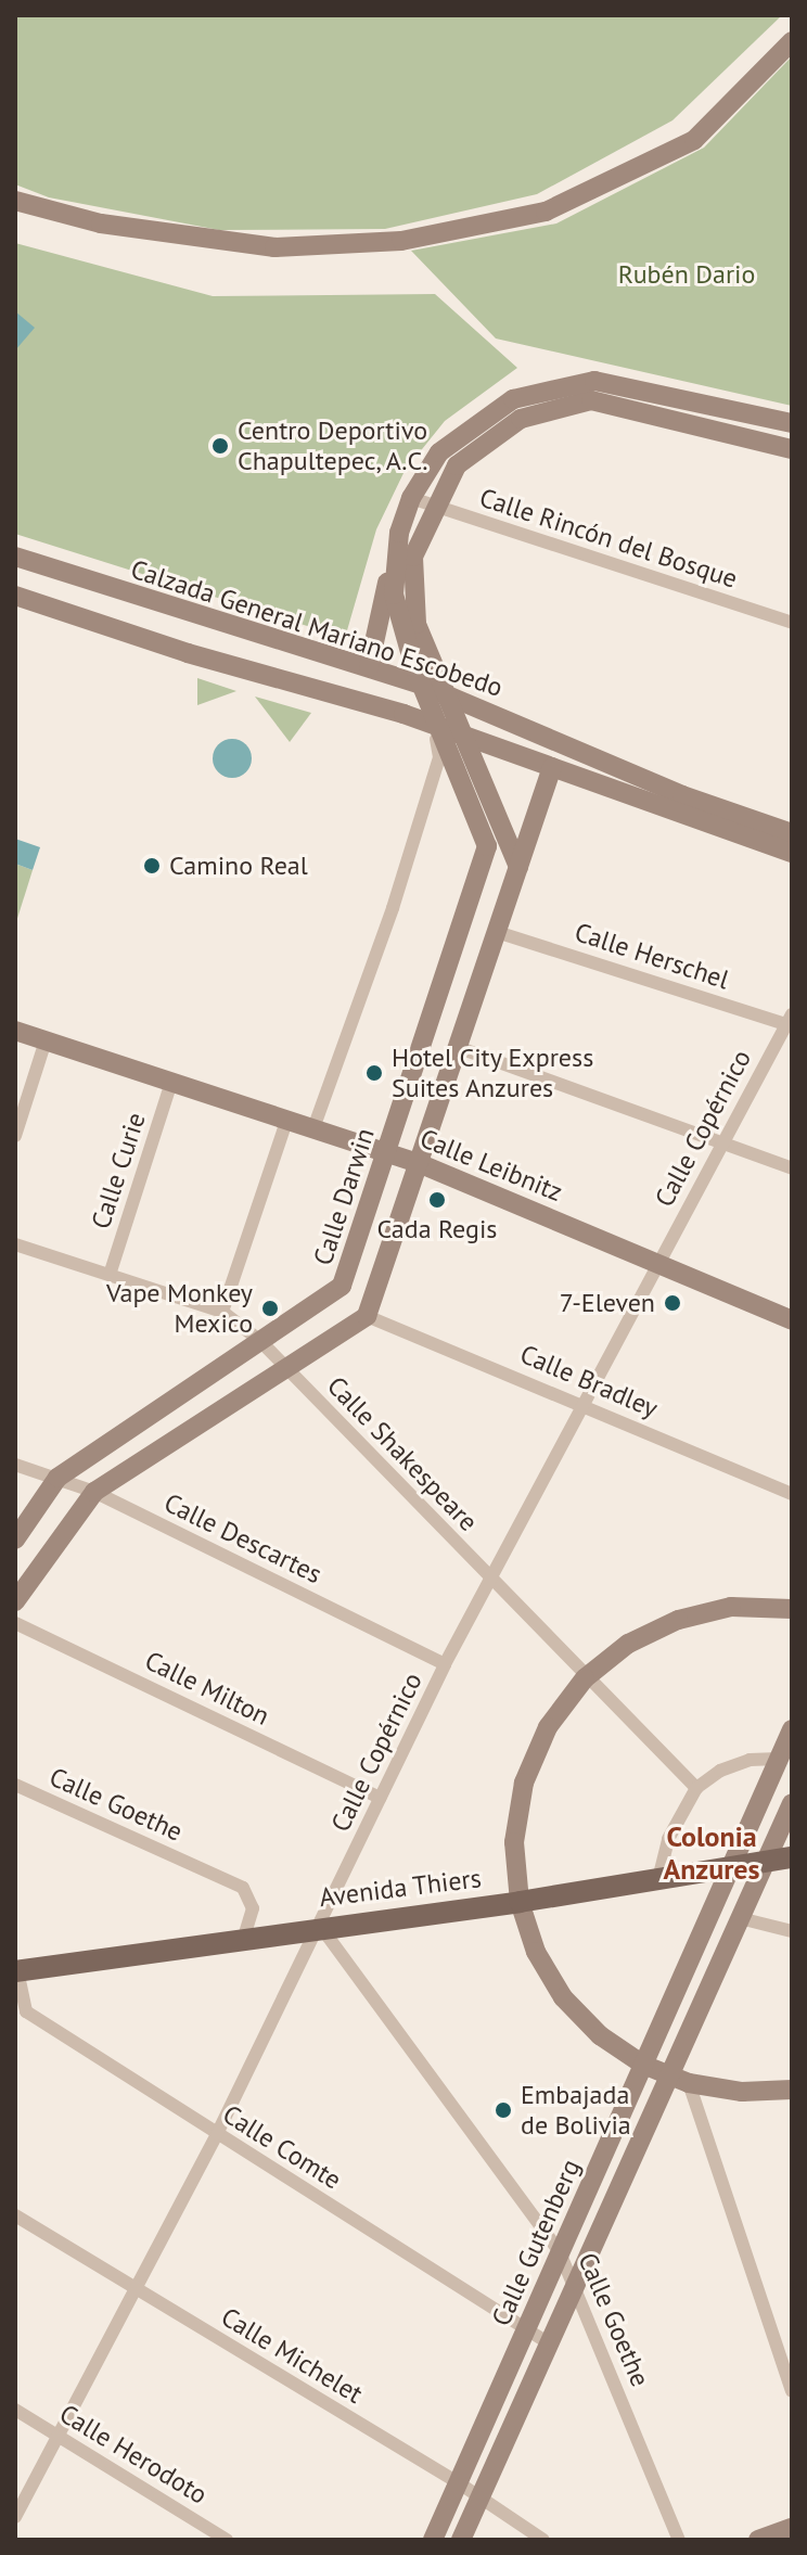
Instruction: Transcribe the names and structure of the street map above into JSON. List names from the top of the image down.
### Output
{
  "streets": {
    "main road": ["Avenida Thiers"],
    "street": [
      "Calle Rincón del Bosque",
      "Calzada General Mariano Escobedo",
      "Calle Herschel",
      "Calle Copérnico",
      "Calle Leibnitz",
      "Calle Curie",
      "Calle Darwin",
      "Calle Bradley",
      "Calle Shakespeare",
      "Calle Descartes",
      "Calle Milton",
      "Calle Goethe",
      "Calle Comte",
      "Calle Gutenberg",
      "Calle Michelet",
      "Calle Herodoto"
    ]
  },
  "crossings": [
    ["Calzada General Mariano Escobedo", "Calle Darwin"],
    ["Calle Herschel", "Calle Copérnico"],
    ["Calle Copérnico", "Calle Leibnitz"],
    ["Calle Copérnico", "Calle Bradley"],
    ["Calle Copérnico", "Calle Shakespeare"],
    ["Calle Copérnico", "Calle Descartes"],
    ["Calle Copérnico", "Calle Milton"],
    ["Calle Copérnico", "Calle Goethe"],
    ["Calle Copérnico", "Avenida Thiers"],
    ["Calle Copérnico", "Calle Comte"],
    ["Calle Copérnico", "Calle Michelet"],
    ["Calle Copérnico", "Calle Herodoto"],
    ["Calle Leibnitz", "Calle Curie"],
    ["Calle Leibnitz", "Calle Darwin"],
    ["Calle Curie", "Calle Shakespeare"],
    ["Calle Darwin", "Calle Shakespeare"],
    ["Calle Darwin", "Calle Descartes"],
    ["Calle Goethe", "Avenida Thiers"],
    ["Calle Goethe", "Calle Gutenberg"],
    ["Avenida Thiers", "Calle Comte"],
    ["Avenida Thiers", "Calle Gutenberg"],
    ["Calle Comte", "Calle Gutenberg"],
    ["Calle Gutenberg", "Calle Michelet"]
  ],
  "districts": ["Colonia Anzures"],
  "parks": ["Rubén Dario"],
  "places": [
    "Centro Deportivo Chapultepec, A.C.",
    "Camino Real",
    "Hotel City Express Suites Anzures",
    "Cada Regis",
    "7-Eleven",
    "Vape Monkey Mexico",
    "Embajada de Bolivia"
  ]
}
